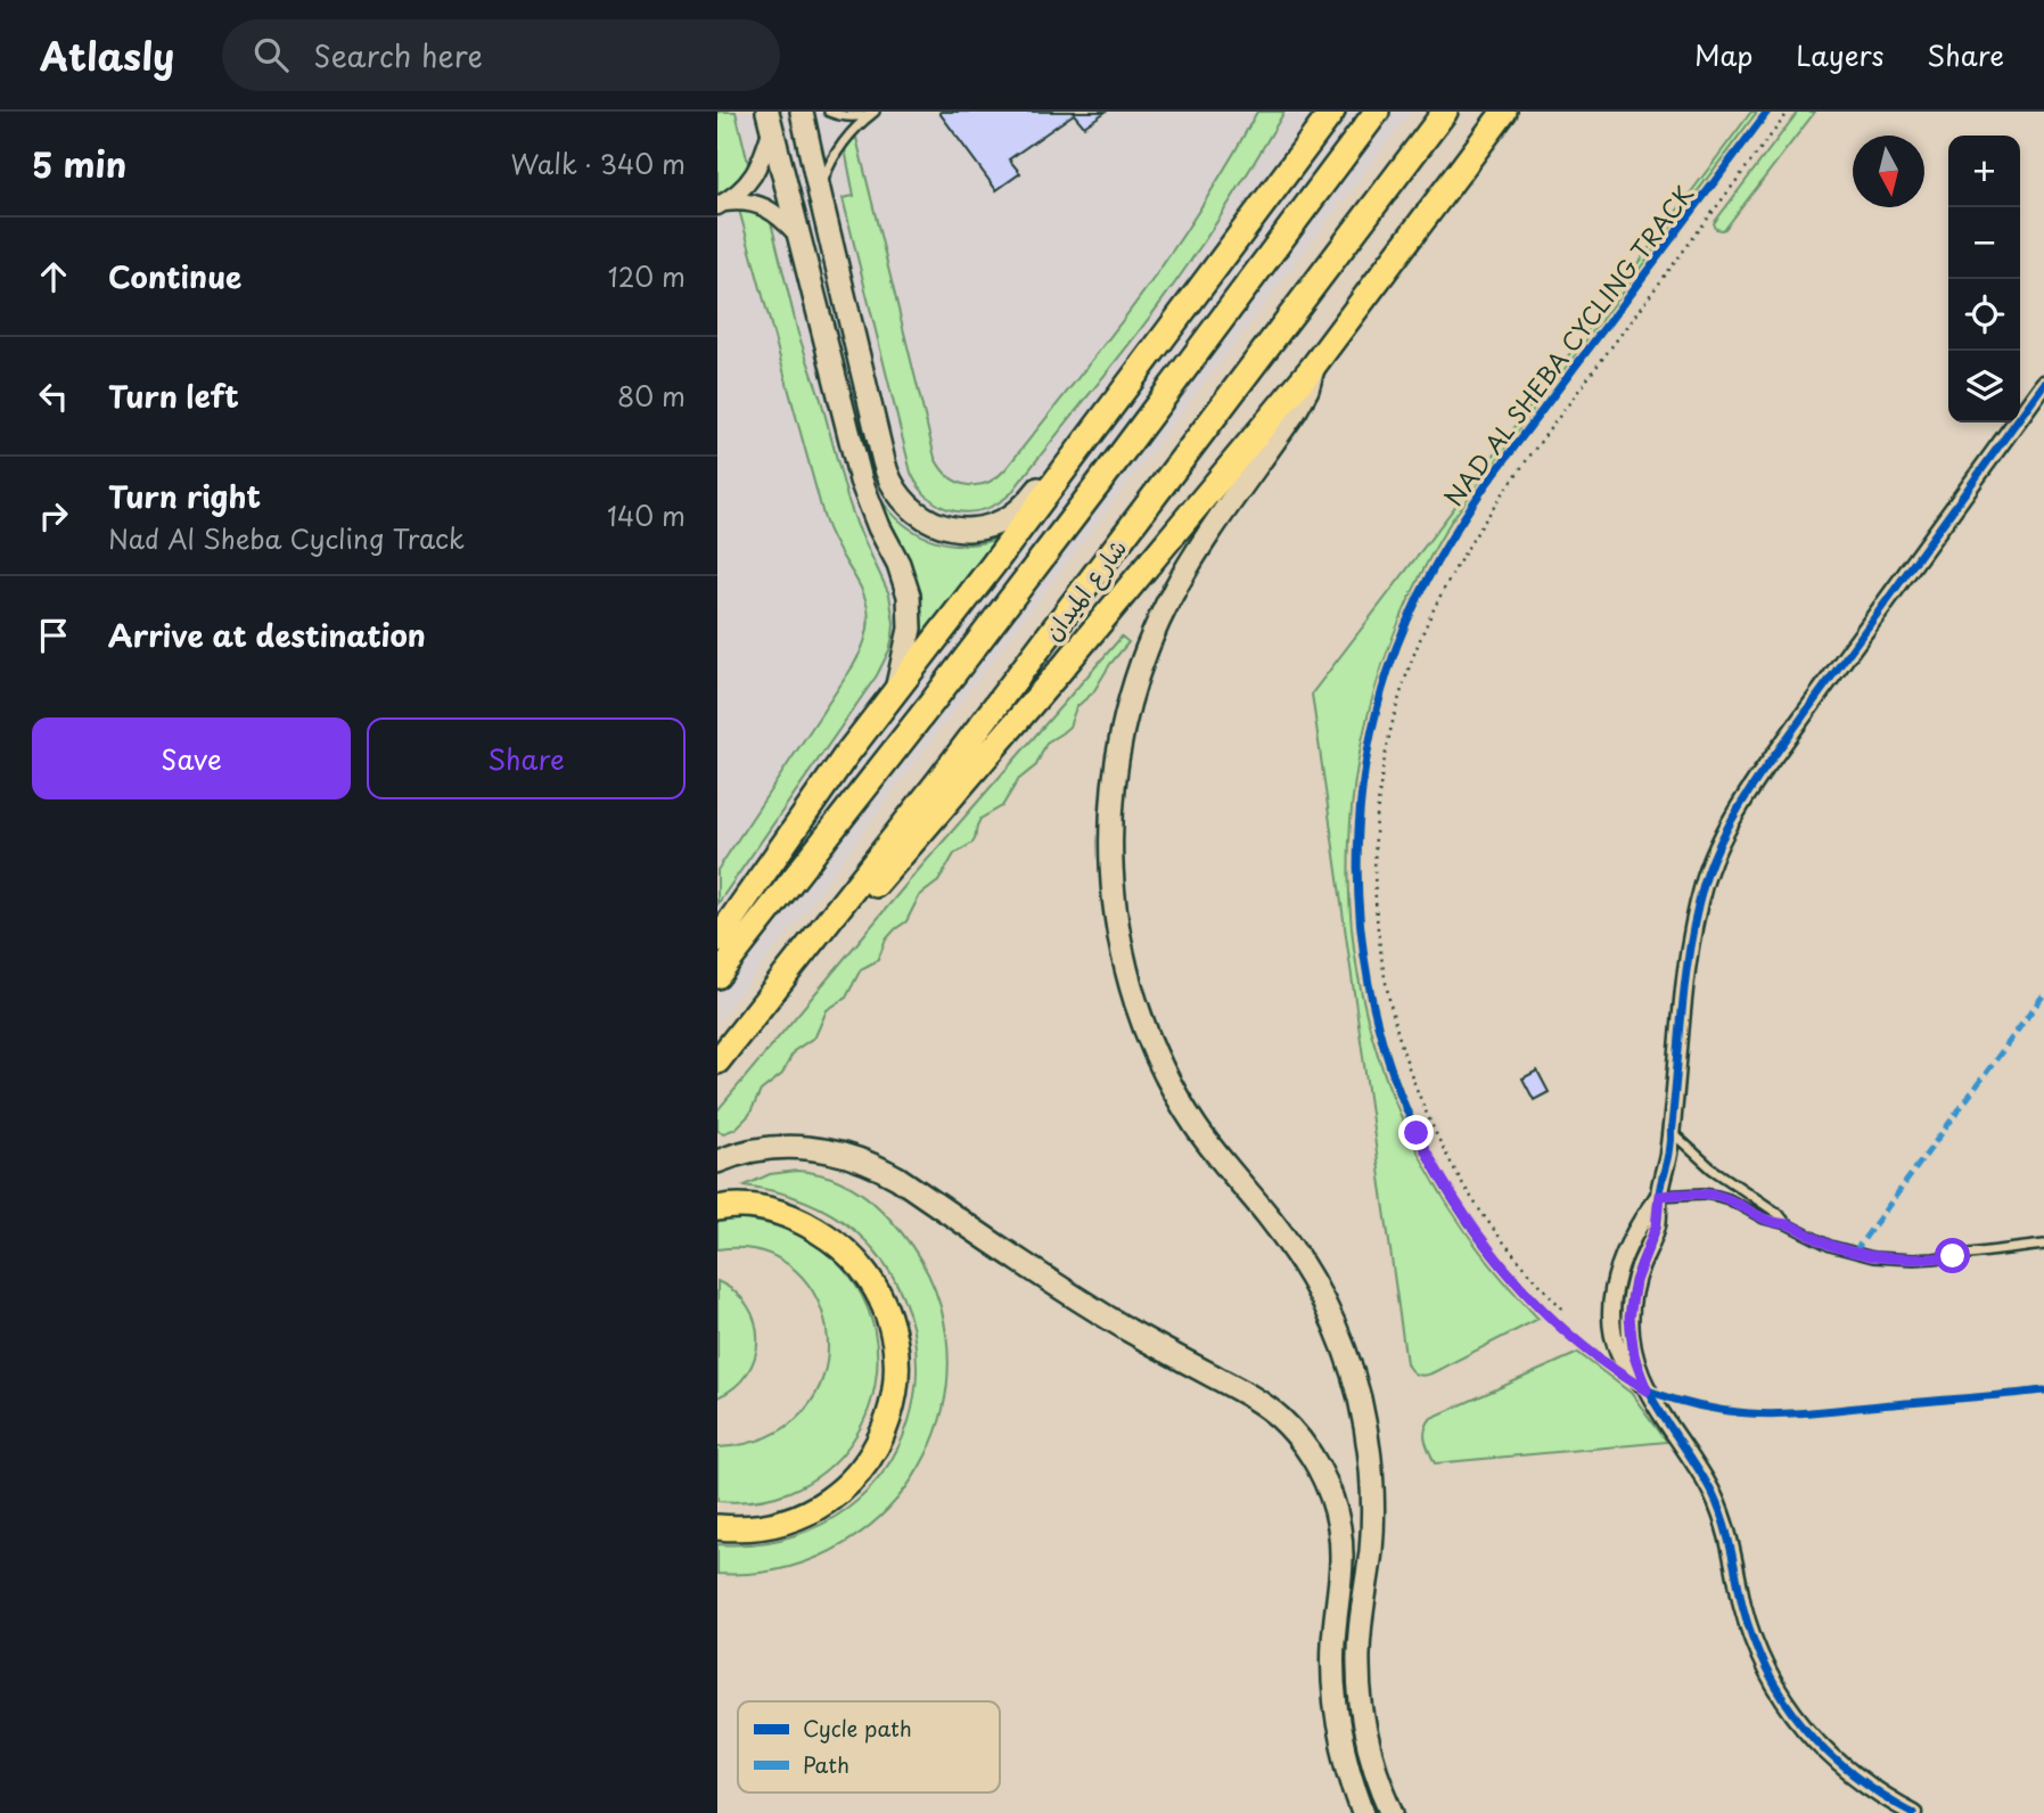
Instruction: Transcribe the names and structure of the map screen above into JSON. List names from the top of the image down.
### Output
{
  "streets": {
    "main road": ["شارع الميدان"],
    "cycle path": ["NAD AL SHEBA CYCLING TRACK"]
  },
  "legend": ["Cycle path", "Path"],
  "north": "bottom",
  "page": {
    "header": "Atlasly",
    "search": "Search here",
    "nav": ["Map", "Layers", "Share"],
    "heading": ["5 min", "Walk · 340 m"],
    "map_buttons": ["+", "−"],
    "list": [
      ["Continue", "120 m"],
      ["Turn left", "80 m"],
      ["Turn right", "Nad Al Sheba Cycling Track", "140 m"],
      "Arrive at destination"
    ],
    "buttons": ["Save", "Share"]
  }
}
